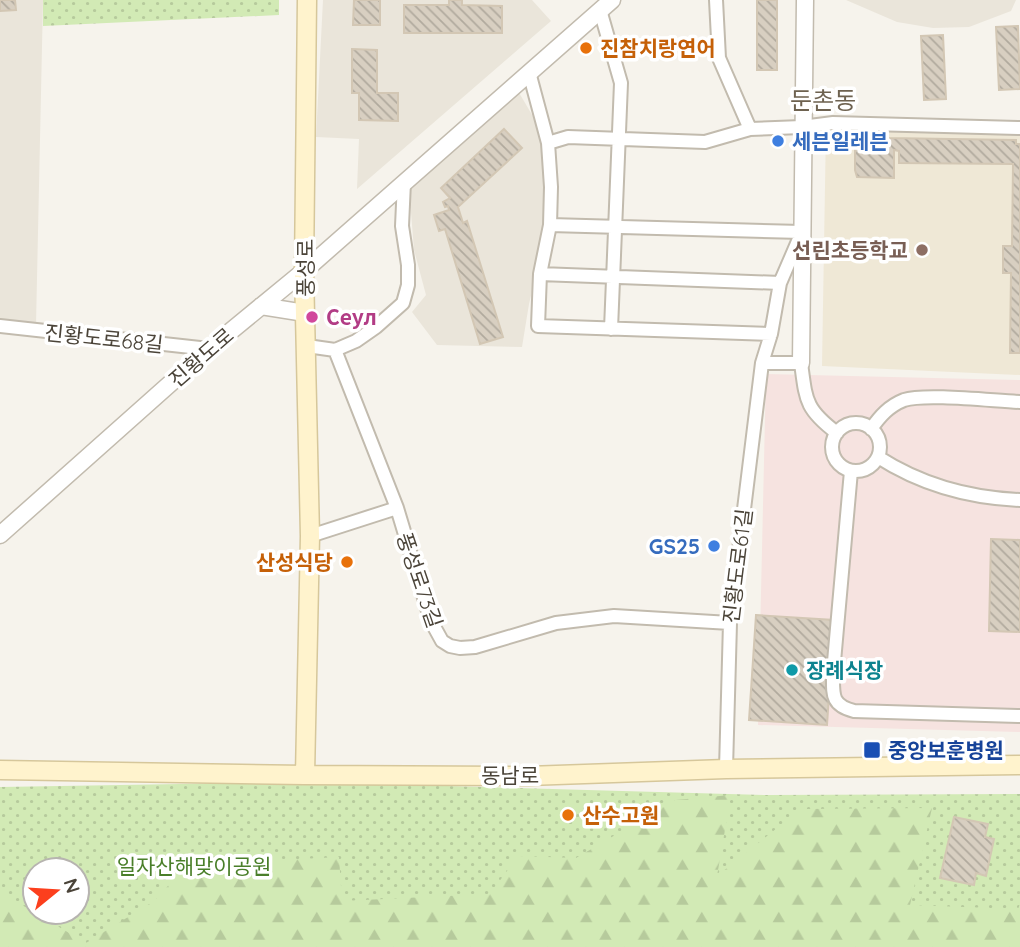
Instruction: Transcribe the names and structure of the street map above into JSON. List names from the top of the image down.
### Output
{
  "streets": {
    "main road": ["풍성로", "동남로"],
    "street": [
      "진황도로68길",
      "진황도로",
      "진황도로61길",
      "풍성로73길"
    ]
  },
  "crossings": [
    ["풍성로", "진황도로"],
    ["풍성로", "동남로"],
    ["진황도로68길", "진황도로"],
    ["진황도로61길", "풍성로73길"],
    ["진황도로61길", "동남로"]
  ],
  "districts": ["둔촌동"],
  "parks": ["일자산해맞이공원"],
  "places": {
    "other": [
      "진참치랑연어",
      "세븐일레븐",
      "선린초등학교",
      "Сеул",
      "GS25",
      "산성식당",
      "장례식장",
      "산수고원"
    ],
    "transit": ["중앙보훈병원"]
  },
  "north": "right"
}
